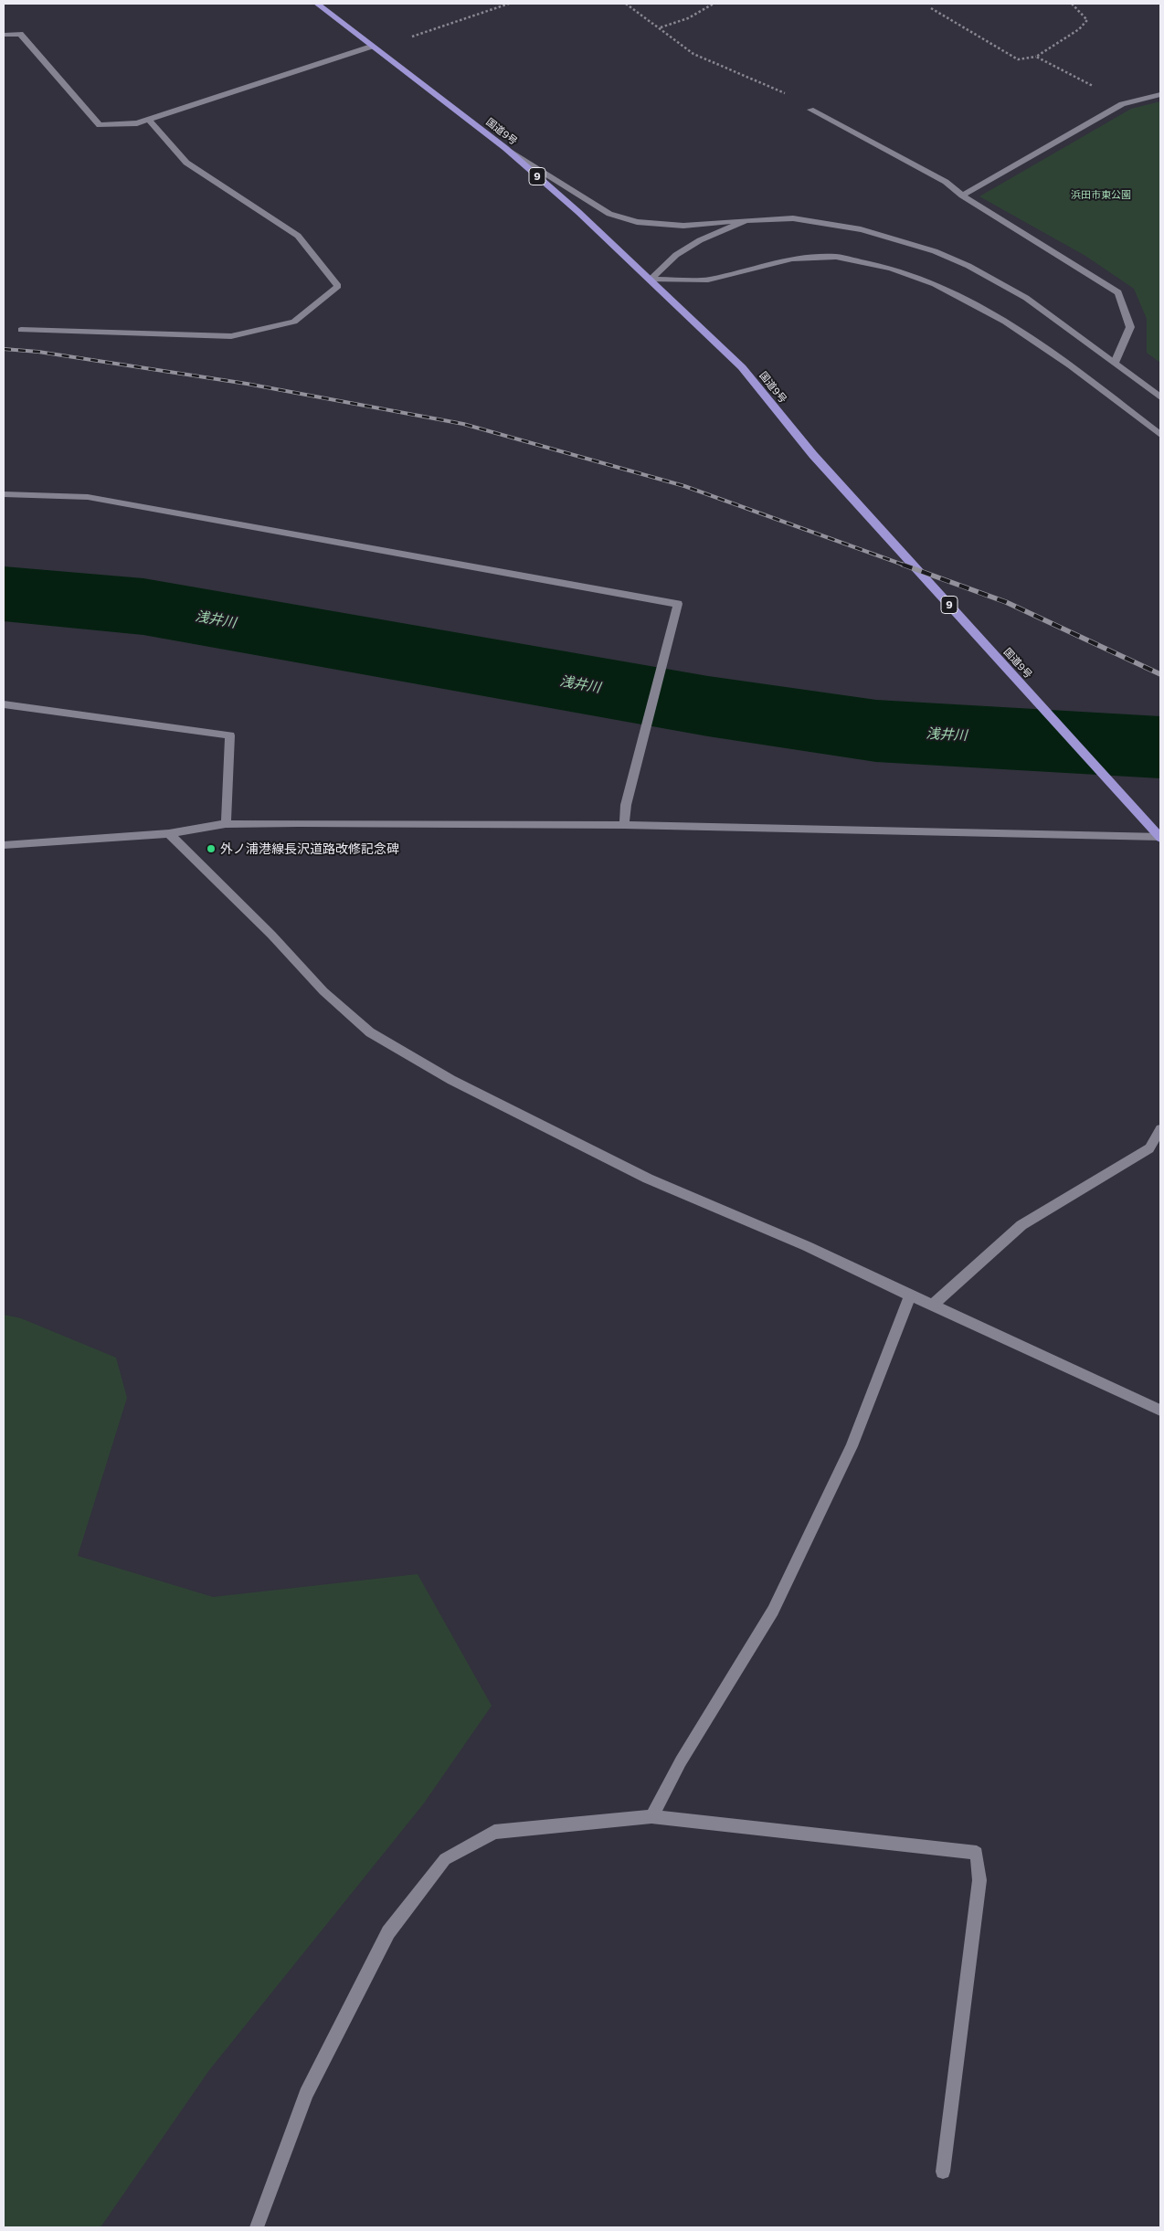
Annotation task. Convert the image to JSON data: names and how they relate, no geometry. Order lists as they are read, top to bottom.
{
  "streets": {
    "highway": ["国道9号", "9"]
  },
  "water": ["浅井川"],
  "parks": ["浜田市東公園"],
  "places": ["外ノ浦港線長沢道路改修記念碑"]
}
